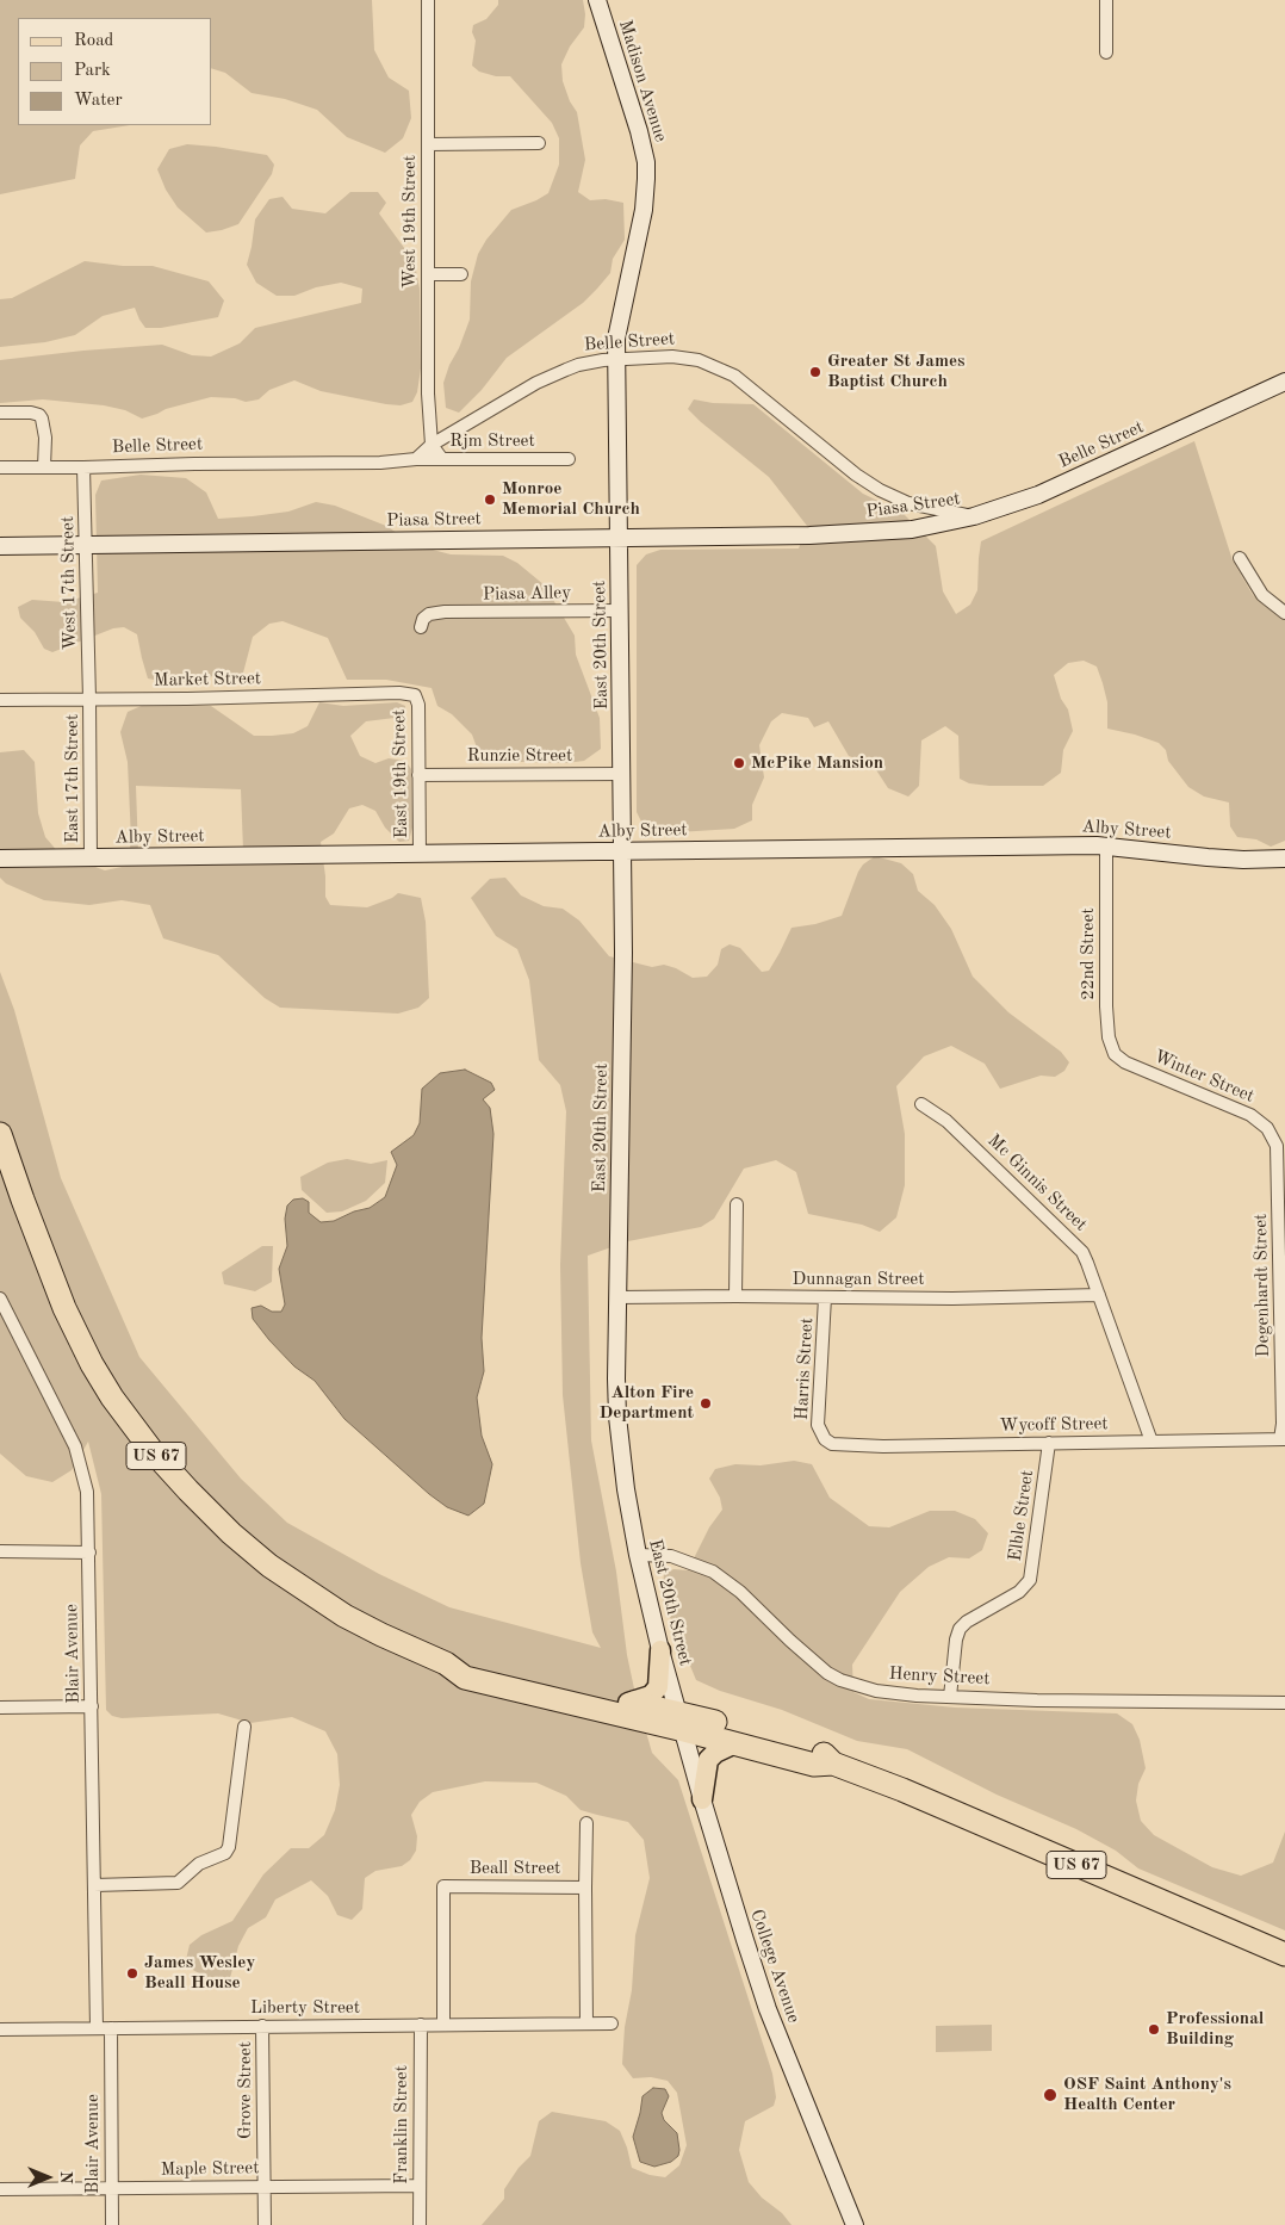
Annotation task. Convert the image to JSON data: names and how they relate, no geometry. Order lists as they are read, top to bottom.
{
  "streets": {
    "highway": ["US 67"],
    "street": [
      "Madison Avenue",
      "West 19th Street",
      "Belle Street",
      "Rjm Street",
      "Piasa Street",
      "West 17th Street",
      "Piasa Alley",
      "East 20th Street",
      "Market Street",
      "Runzie Street",
      "East 19th Street",
      "East 17th Street",
      "Alby Street",
      "22nd Street",
      "Winter Street",
      "Mc Ginnis Street",
      "Dunnagan Street",
      "Degenhardt Street",
      "Harris Street",
      "Wycoff Street",
      "Elble Street",
      "Blair Avenue",
      "Henry Street",
      "Beall Street",
      "College Avenue",
      "Liberty Street",
      "Grove Street",
      "Franklin Street",
      "Maple Street"
    ]
  },
  "crossings": [
    ["Madison Avenue", "Belle Street"],
    ["Madison Avenue", "East 20th Street"],
    ["West 19th Street", "Belle Street"],
    ["Belle Street", "Rjm Street"],
    ["Belle Street", "Piasa Street"],
    ["Belle Street", "West 17th Street"],
    ["Belle Street", "East 20th Street"],
    ["Piasa Street", "West 17th Street"],
    ["Piasa Street", "East 20th Street"],
    ["West 17th Street", "Market Street"],
    ["West 17th Street", "East 17th Street"],
    ["Piasa Alley", "East 20th Street"],
    ["East 20th Street", "Runzie Street"],
    ["East 20th Street", "Alby Street"],
    ["East 20th Street", "Dunnagan Street"],
    ["East 20th Street", "US 67"],
    ["East 20th Street", "Henry Street"],
    ["East 20th Street", "College Avenue"],
    ["Market Street", "East 19th Street"],
    ["Market Street", "East 17th Street"],
    ["Runzie Street", "East 19th Street"],
    ["East 19th Street", "Alby Street"],
    ["East 17th Street", "Alby Street"],
    ["Alby Street", "22nd Street"],
    ["22nd Street", "Winter Street"],
    ["Winter Street", "Degenhardt Street"],
    ["Mc Ginnis Street", "Dunnagan Street"],
    ["Mc Ginnis Street", "Wycoff Street"],
    ["Dunnagan Street", "Harris Street"],
    ["Degenhardt Street", "Wycoff Street"],
    ["Harris Street", "Wycoff Street"],
    ["Wycoff Street", "Elble Street"],
    ["US 67", "College Avenue"],
    ["Elble Street", "Henry Street"],
    ["Blair Avenue", "Liberty Street"],
    ["Blair Avenue", "Maple Street"],
    ["Beall Street", "Liberty Street"],
    ["Liberty Street", "Grove Street"],
    ["Liberty Street", "Franklin Street"],
    ["Grove Street", "Maple Street"],
    ["Franklin Street", "Maple Street"]
  ],
  "places": [
    "Greater St James Baptist Church",
    "Monroe Memorial Church",
    "McPike Mansion",
    "Alton Fire Department",
    "James Wesley Beall House",
    "Professional Building",
    "OSF Saint Anthony's Health Center"
  ],
  "legend": ["Road", "Park", "Water"],
  "north": "right"
}
